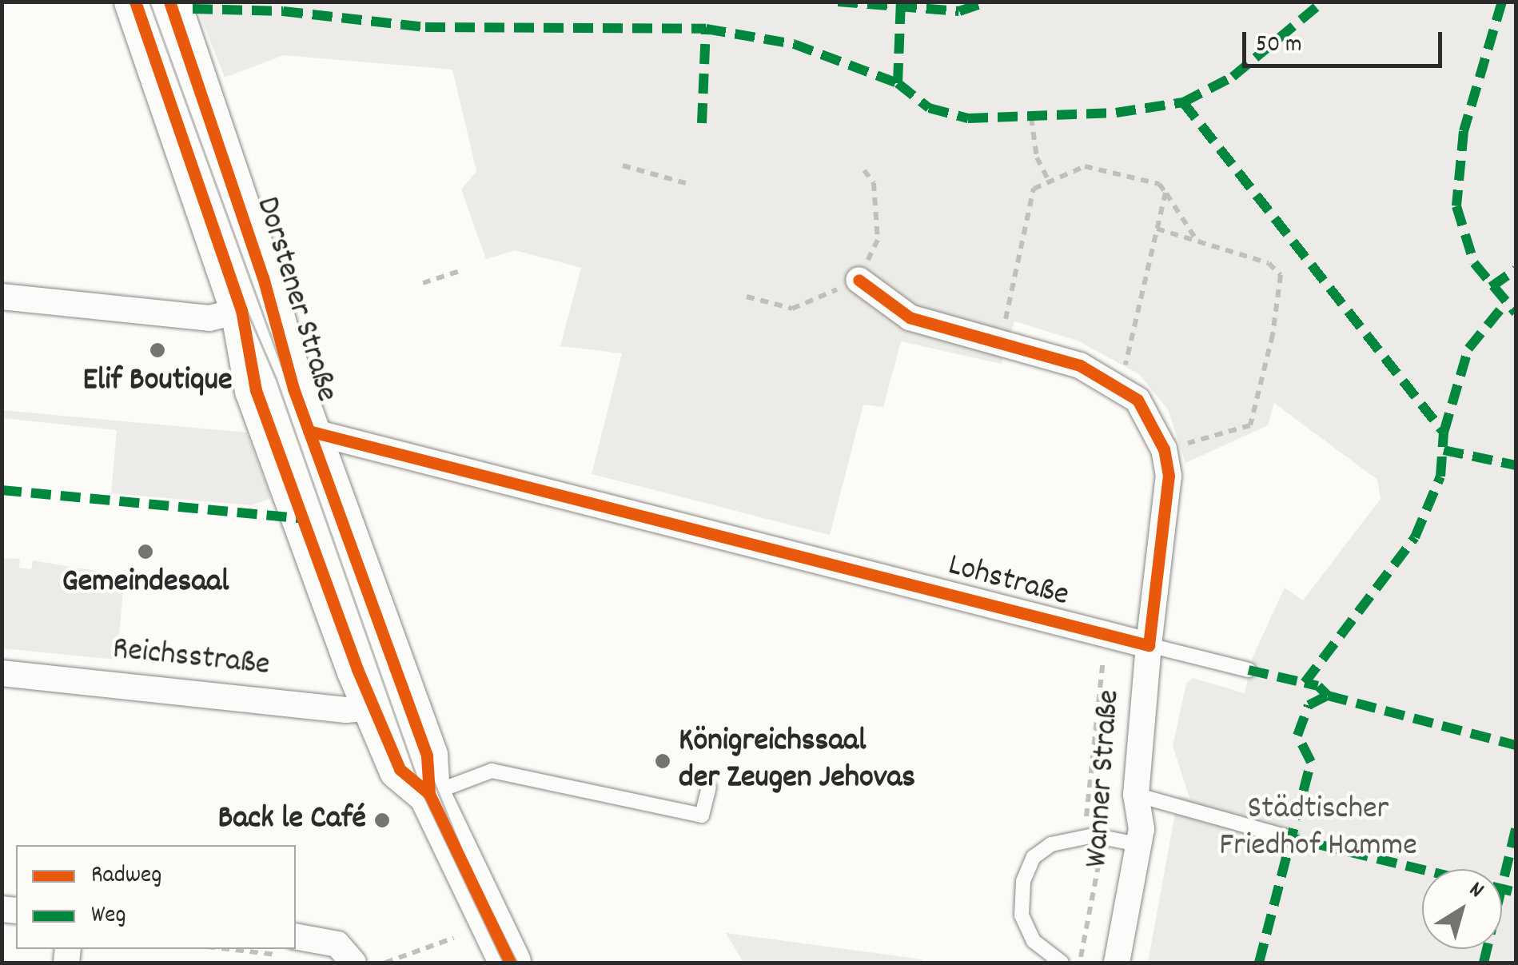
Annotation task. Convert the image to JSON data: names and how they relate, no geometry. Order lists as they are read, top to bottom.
{
  "streets": {
    "main road": ["Dorstener Straße"],
    "street": ["Lohstraße", "Reichsstraße", "Wanner Straße"]
  },
  "crossings": [
    ["Dorstener Straße", "Lohstraße"],
    ["Dorstener Straße", "Reichsstraße"],
    ["Lohstraße", "Wanner Straße"]
  ],
  "parks": ["Städtischer Friedhof Hamme"],
  "places": [
    "Elif Boutique",
    "Gemeindesaal",
    "Königreichssaal der Zeugen Jehovas",
    "Back le Café"
  ],
  "legend": ["Radweg", "Weg"],
  "scale_bar": "50 m",
  "north": "top right"
}
